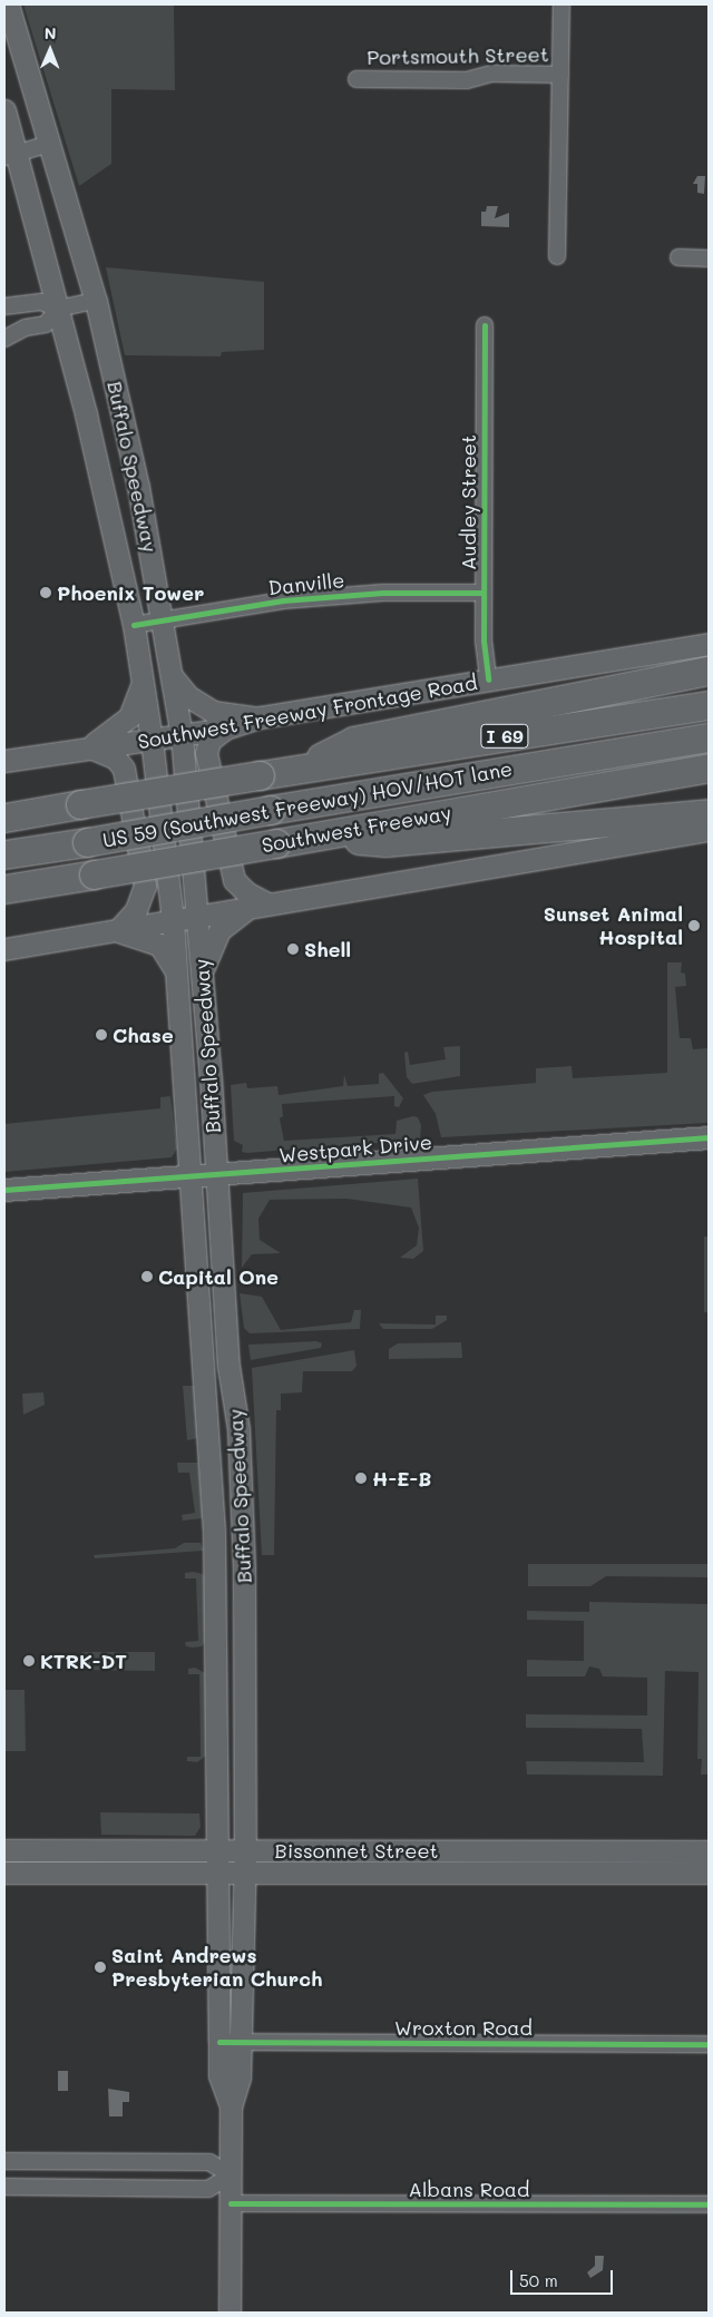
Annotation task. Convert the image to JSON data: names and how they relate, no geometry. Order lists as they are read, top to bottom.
{
  "streets": {
    "highway": ["I 69", "US 59 (Southwest Freeway) HOV/HOT lane", "Southwest Freeway"],
    "main road": [
      "Buffalo Speedway",
      "Southwest Freeway Frontage Road",
      "Westpark Drive",
      "Bissonnet Street"
    ],
    "street": [
      "Portsmouth Street",
      "Audley Street",
      "Danville",
      "Wroxton Road",
      "Albans Road"
    ]
  },
  "crossings": [
    ["Buffalo Speedway", "Danville"],
    ["Buffalo Speedway", "Southwest Freeway Frontage Road"],
    ["Buffalo Speedway", "Westpark Drive"],
    ["Buffalo Speedway", "Bissonnet Street"],
    ["Buffalo Speedway", "Wroxton Road"],
    ["Buffalo Speedway", "Albans Road"],
    ["Audley Street", "Danville"],
    ["Audley Street", "Southwest Freeway Frontage Road"]
  ],
  "places": [
    "Phoenix Tower",
    "Sunset Animal Hospital",
    "Shell",
    "Chase",
    "Capital One",
    "H-E-B",
    "KTRK-DT",
    "Saint Andrews Presbyterian Church"
  ],
  "scale_bar": "50 m",
  "north": "top"
}
